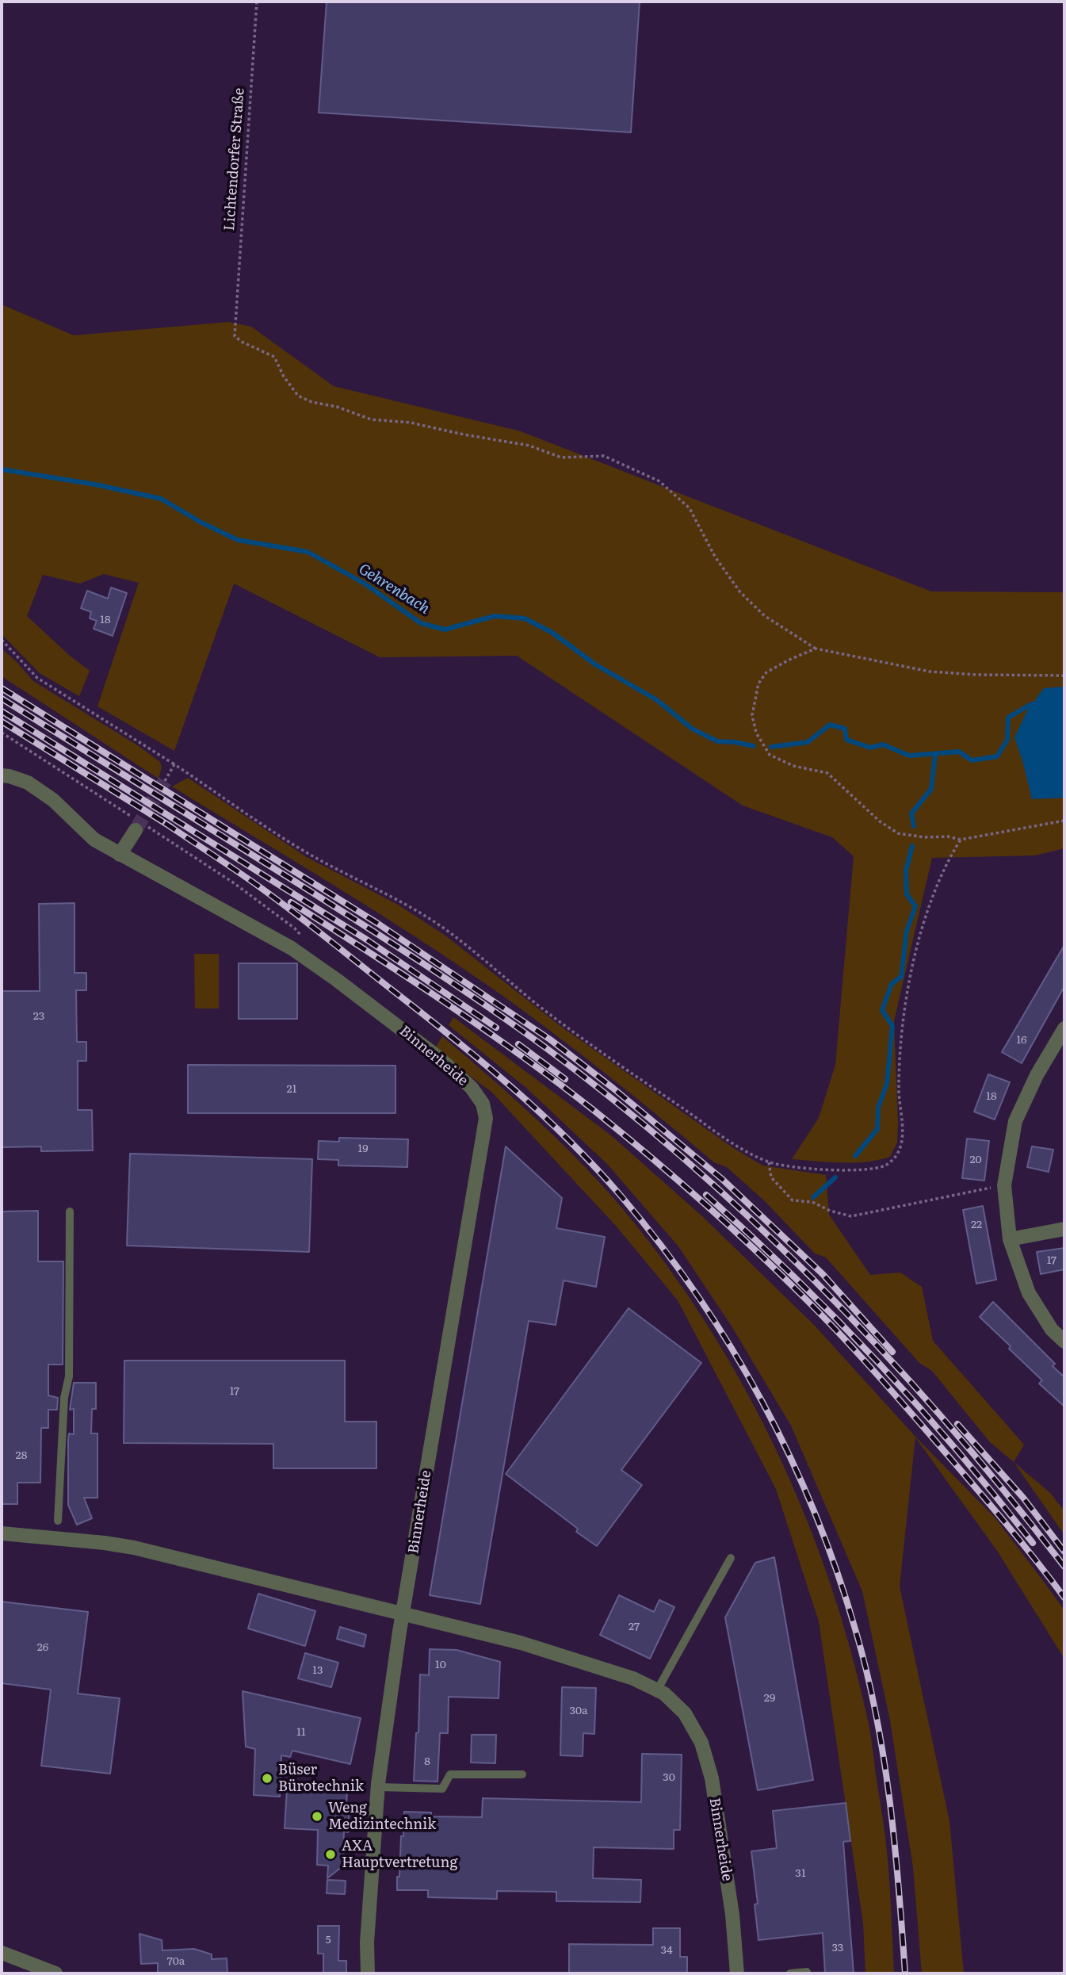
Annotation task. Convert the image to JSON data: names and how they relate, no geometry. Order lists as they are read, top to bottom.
{
  "streets": {
    "street": ["Binnerheide"],
    "path": ["Lichtendorfer Straße"]
  },
  "water": ["Gehrenbach"],
  "places": ["Büser Bürotechnik", "Weng Medizintechnik", "AXA Hauptvertretung"],
  "house_numbers": [
    "18",
    "23",
    "16",
    "21",
    "18",
    "19",
    "20",
    "22",
    "17",
    "17",
    "28",
    "27",
    "26",
    "10",
    "13",
    "29",
    "30a",
    "11",
    "8",
    "30",
    "31",
    "5",
    "33",
    "34",
    "70a"
  ]
}
